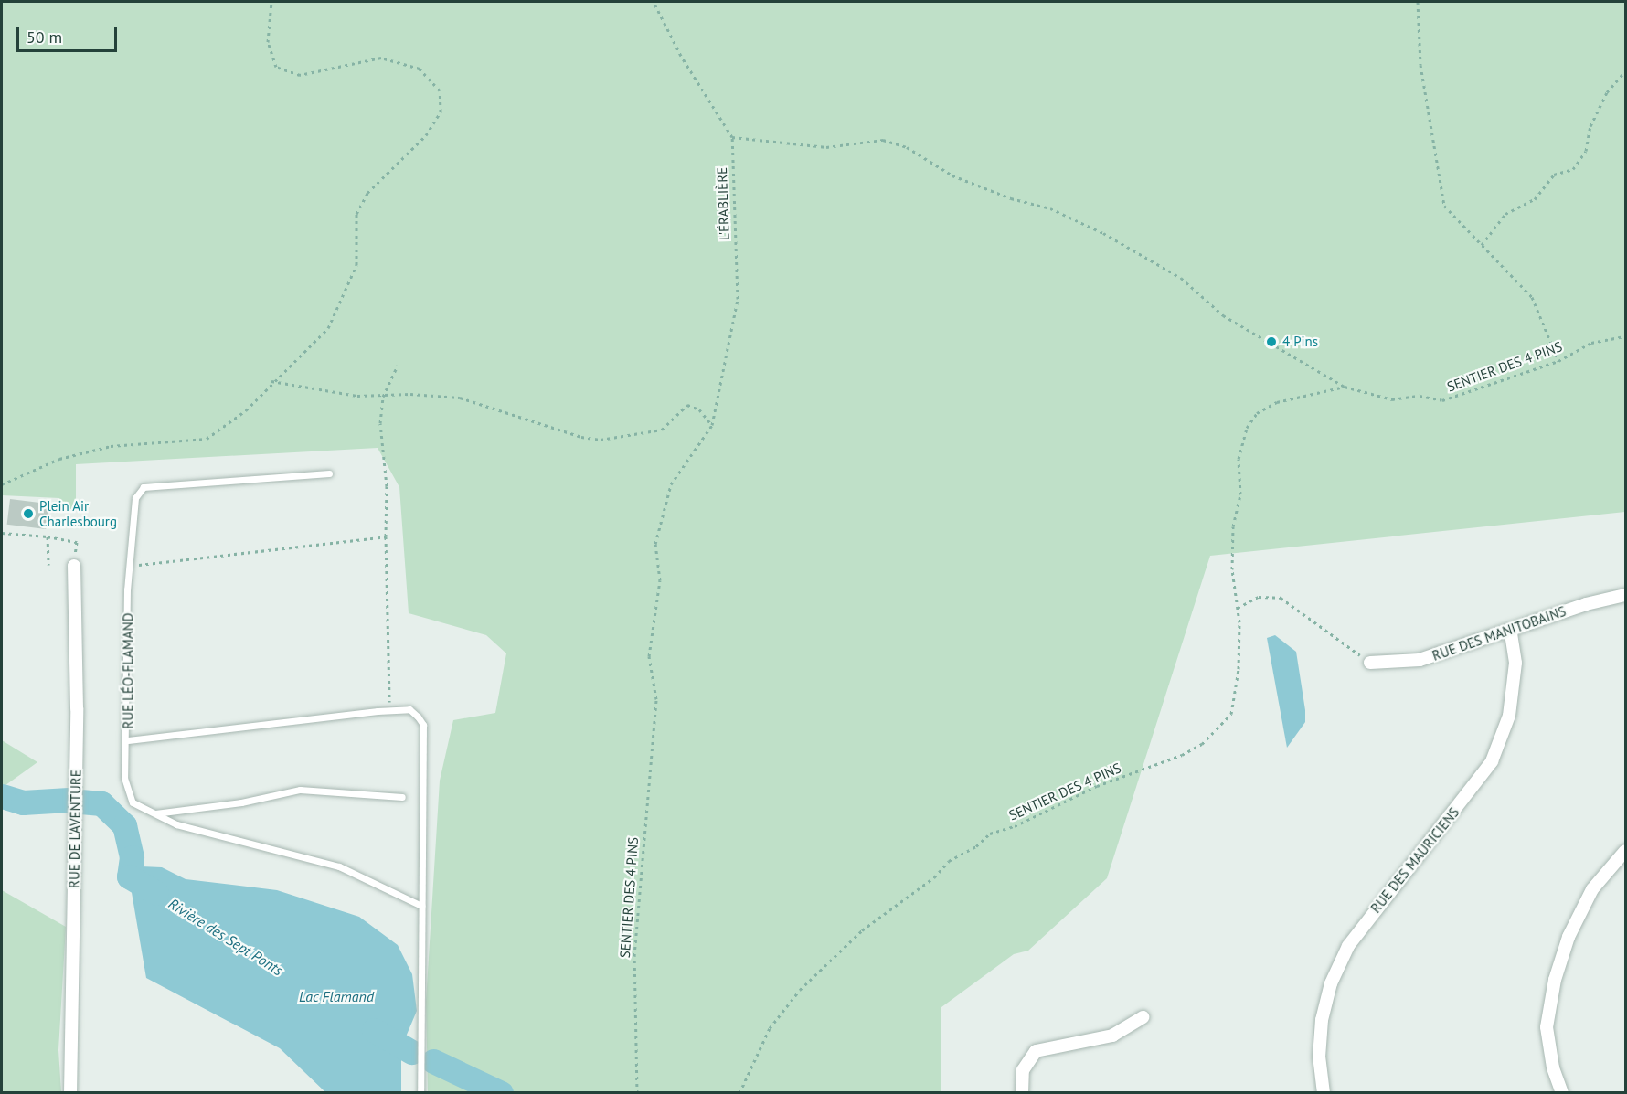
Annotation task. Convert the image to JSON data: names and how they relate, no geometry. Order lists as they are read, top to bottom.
{
  "streets": {
    "street": ["RUE DES MANITOBAINS", "RUE DE L'AVENTURE", "RUE DES MAURICIENS"],
    "lane": ["RUE LÉO-FLAMAND"],
    "path": ["L'ÉRABLIÈRE", "SENTIER DES 4 PINS"]
  },
  "crossings": [
    ["L'ÉRABLIÈRE", "SENTIER DES 4 PINS"],
    ["RUE DES MANITOBAINS", "RUE DES MAURICIENS"]
  ],
  "water": ["Rivière des Sept Ponts", "Lac Flamand"],
  "places": ["4 Pins", "Plein Air Charlesbourg"],
  "scale_bar": "50 m"
}
